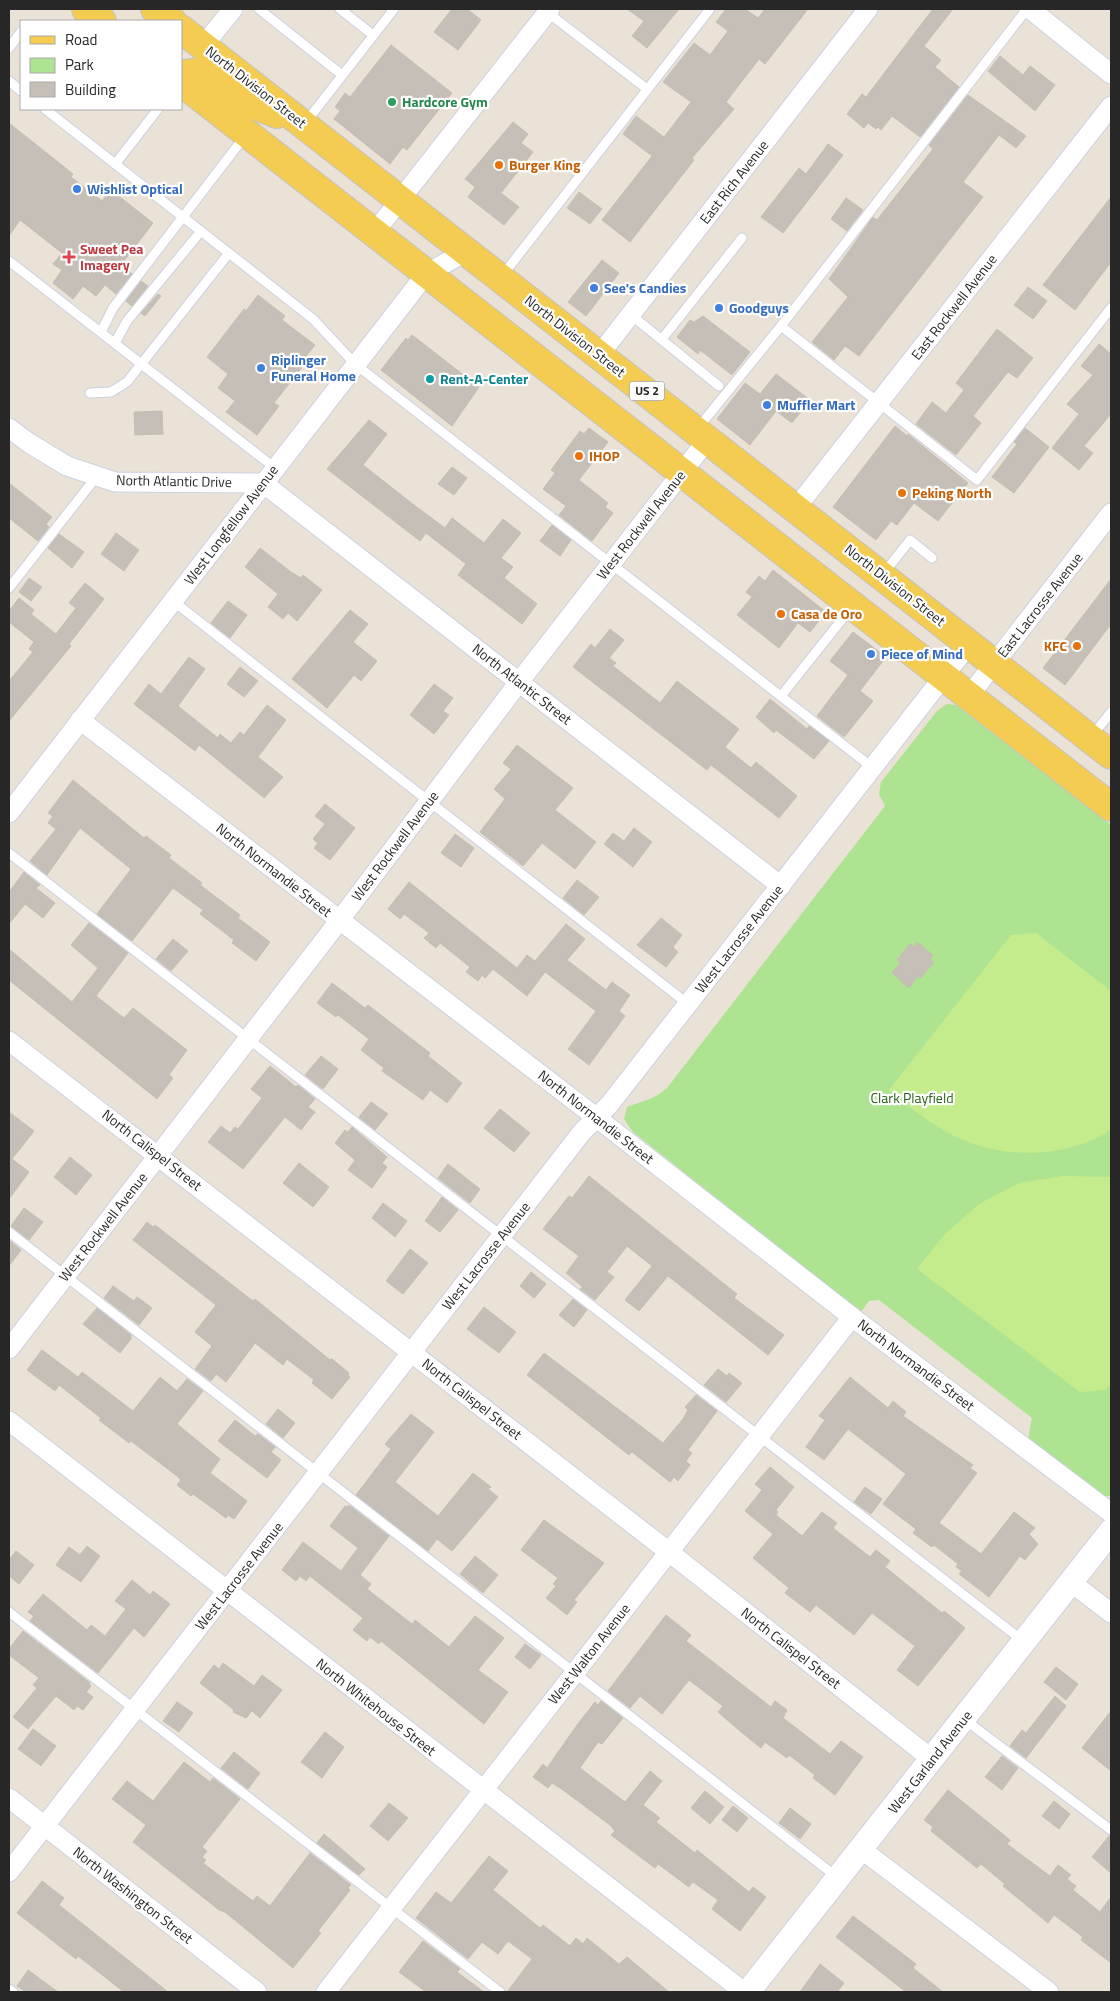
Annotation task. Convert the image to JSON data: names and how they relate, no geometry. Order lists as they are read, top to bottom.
{
  "streets": {
    "main road": ["North Division Street", "US 2"],
    "street": [
      "East Rich Avenue",
      "East Rockwell Avenue",
      "North Atlantic Drive",
      "West Longfellow Avenue",
      "West Rockwell Avenue",
      "East Lacrosse Avenue",
      "North Atlantic Street",
      "North Normandie Street",
      "West Lacrosse Avenue",
      "North Calispel Street",
      "West Walton Avenue",
      "North Whitehouse Street",
      "West Garland Avenue",
      "North Washington Street"
    ]
  },
  "crossings": [
    ["North Division Street", "East Rich Avenue"],
    ["North Division Street", "East Rockwell Avenue"],
    ["North Division Street", "West Longfellow Avenue"],
    ["North Division Street", "West Rockwell Avenue"],
    ["North Division Street", "East Lacrosse Avenue"],
    ["North Division Street", "West Lacrosse Avenue"],
    ["North Atlantic Drive", "West Longfellow Avenue"],
    ["North Atlantic Drive", "North Atlantic Street"],
    ["West Longfellow Avenue", "North Atlantic Street"],
    ["West Longfellow Avenue", "North Normandie Street"],
    ["West Rockwell Avenue", "North Atlantic Street"],
    ["West Rockwell Avenue", "North Normandie Street"],
    ["West Rockwell Avenue", "North Calispel Street"],
    ["North Atlantic Street", "West Lacrosse Avenue"],
    ["North Normandie Street", "West Lacrosse Avenue"],
    ["North Normandie Street", "West Walton Avenue"],
    ["West Lacrosse Avenue", "North Calispel Street"],
    ["West Lacrosse Avenue", "North Whitehouse Street"],
    ["West Lacrosse Avenue", "North Washington Street"],
    ["North Calispel Street", "West Walton Avenue"],
    ["North Calispel Street", "West Garland Avenue"],
    ["West Walton Avenue", "North Whitehouse Street"]
  ],
  "parks": ["Clark Playfield"],
  "places": {
    "other": [
      "Hardcore Gym",
      "Burger King",
      "Wishlist Optical",
      "See's Candies",
      "Goodguys",
      "Riplinger Funeral Home",
      "Rent-A-Center",
      "Muffler Mart",
      "IHOP",
      "Peking North",
      "Casa de Oro",
      "KFC",
      "Piece of Mind"
    ],
    "health": ["Sweet Pea Imagery"]
  },
  "legend": ["Road", "Park", "Building"]
}
